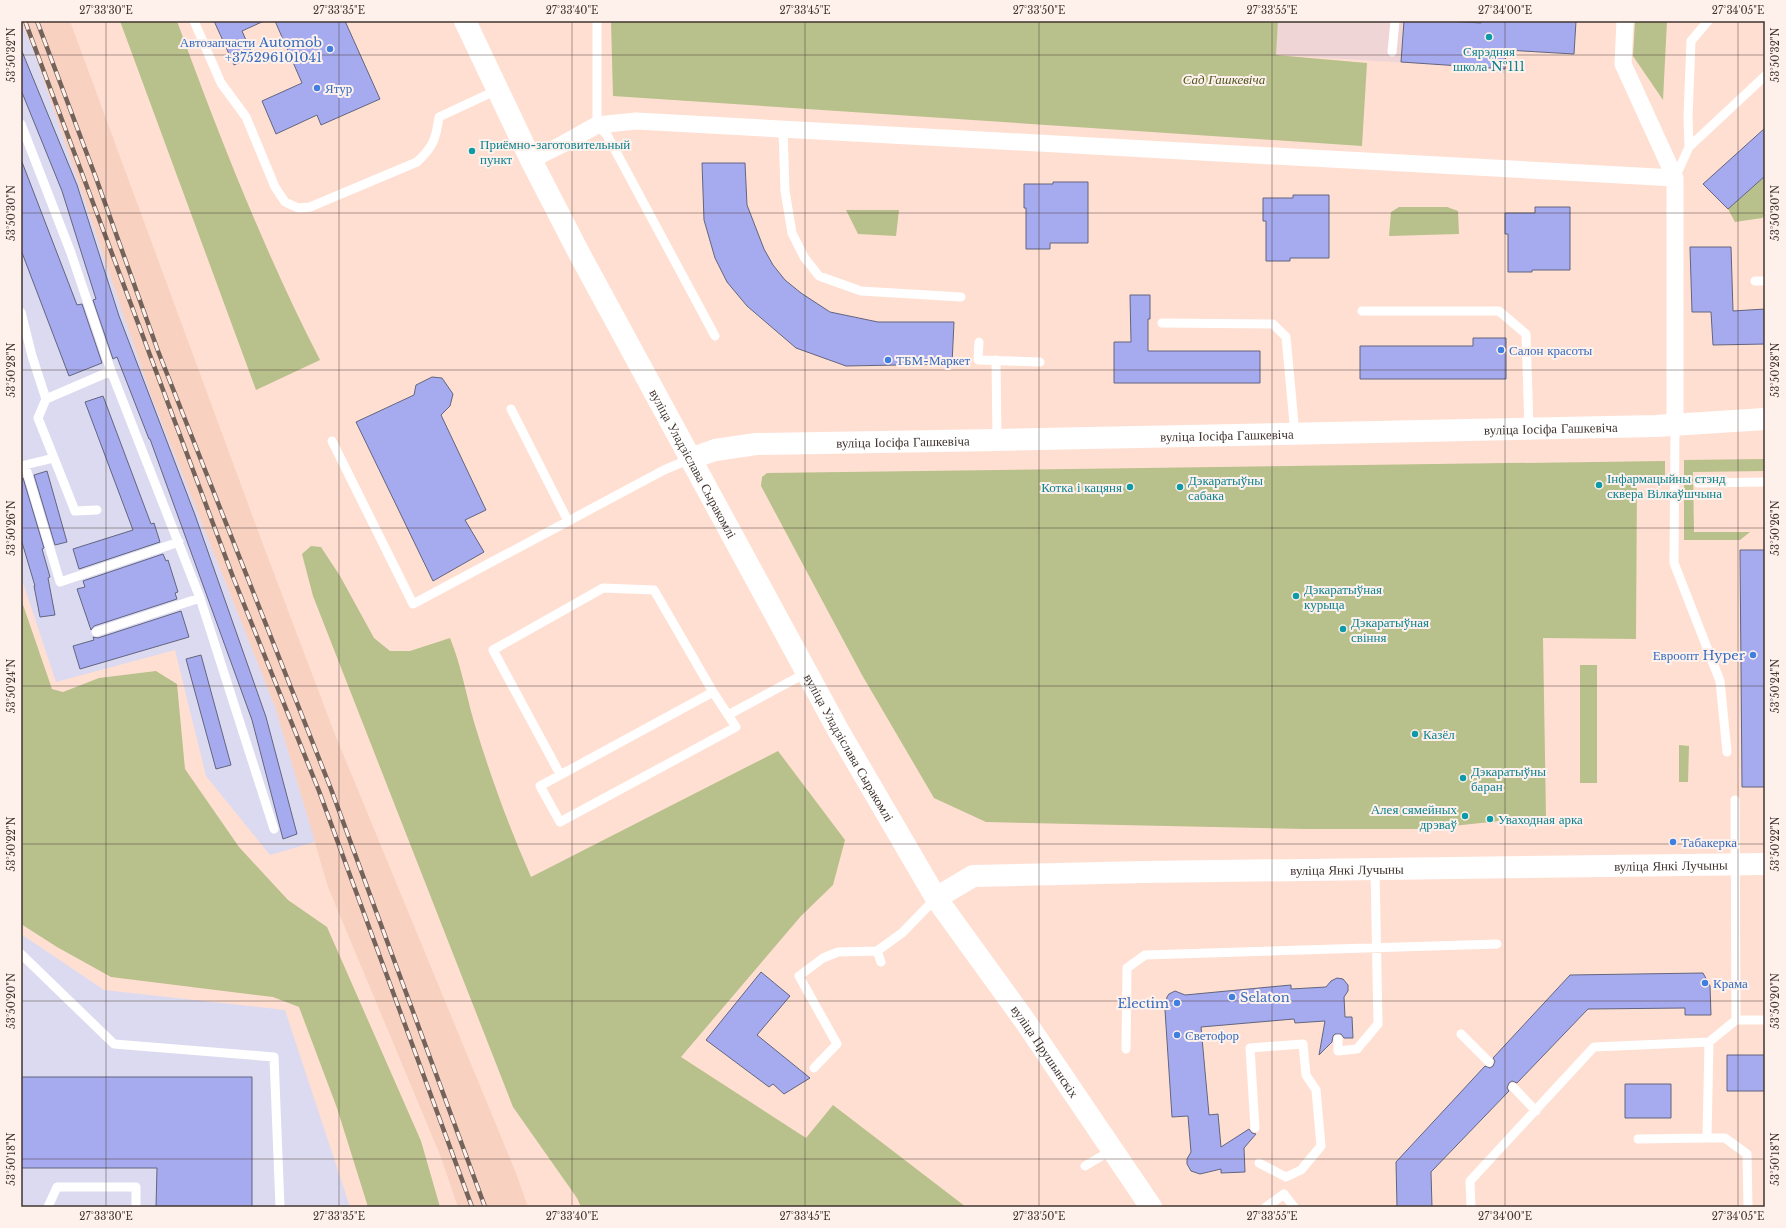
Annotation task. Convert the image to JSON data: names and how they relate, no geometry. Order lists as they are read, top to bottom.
{
  "streets": {
    "street": [
      "вуліца Іосіфа Гашкевіча",
      "вуліца Уладзіслава Сыракомлі",
      "вуліца Янкі Лучыны",
      "вуліца Прушынскіх"
    ]
  },
  "crossings": [
    ["вуліца Іосіфа Гашкевіча", "вуліца Уладзіслава Сыракомлі"],
    ["вуліца Уладзіслава Сыракомлі", "вуліца Янкі Лучыны"],
    ["вуліца Уладзіслава Сыракомлі", "вуліца Прушынскіх"],
    ["вуліца Янкі Лучыны", "вуліца Прушынскіх"]
  ],
  "parks": ["Сад Гашкевіча"],
  "places": [
    "Сярэдняя школа №111",
    "Автозапчасти Automob +375296101041",
    "Ятур",
    "Приёмно-заготовительный пункт",
    "Салон красоты",
    "ТБМ-Маркет",
    "Інфармацыйны стэнд сквера Вілкаўшчына",
    "Котка і кацяня",
    "Дэкаратыўны сабака",
    "Дэкаратыўная курыца",
    "Дэкаратыўная свіння",
    "Евроопт Hyper",
    "Казёл",
    "Дэкаратыўны баран",
    "Алея сямейных дрэваў",
    "Уваходная арка",
    "Табакерка",
    "Крама",
    "Selaton",
    "Electim",
    "Светофор"
  ],
  "coordinates": [
    "27°33'30\"E",
    "27°33'35\"E",
    "27°33'40\"E",
    "27°33'45\"E",
    "27°33'50\"E",
    "27°33'55\"E",
    "27°34'00\"E",
    "27°34'05\"E",
    "53°50'32\"N",
    "53°50'30\"N",
    "53°50'28\"N",
    "53°50'26\"N",
    "53°50'24\"N",
    "53°50'22\"N",
    "53°50'20\"N",
    "53°50'18\"N"
  ]
}
